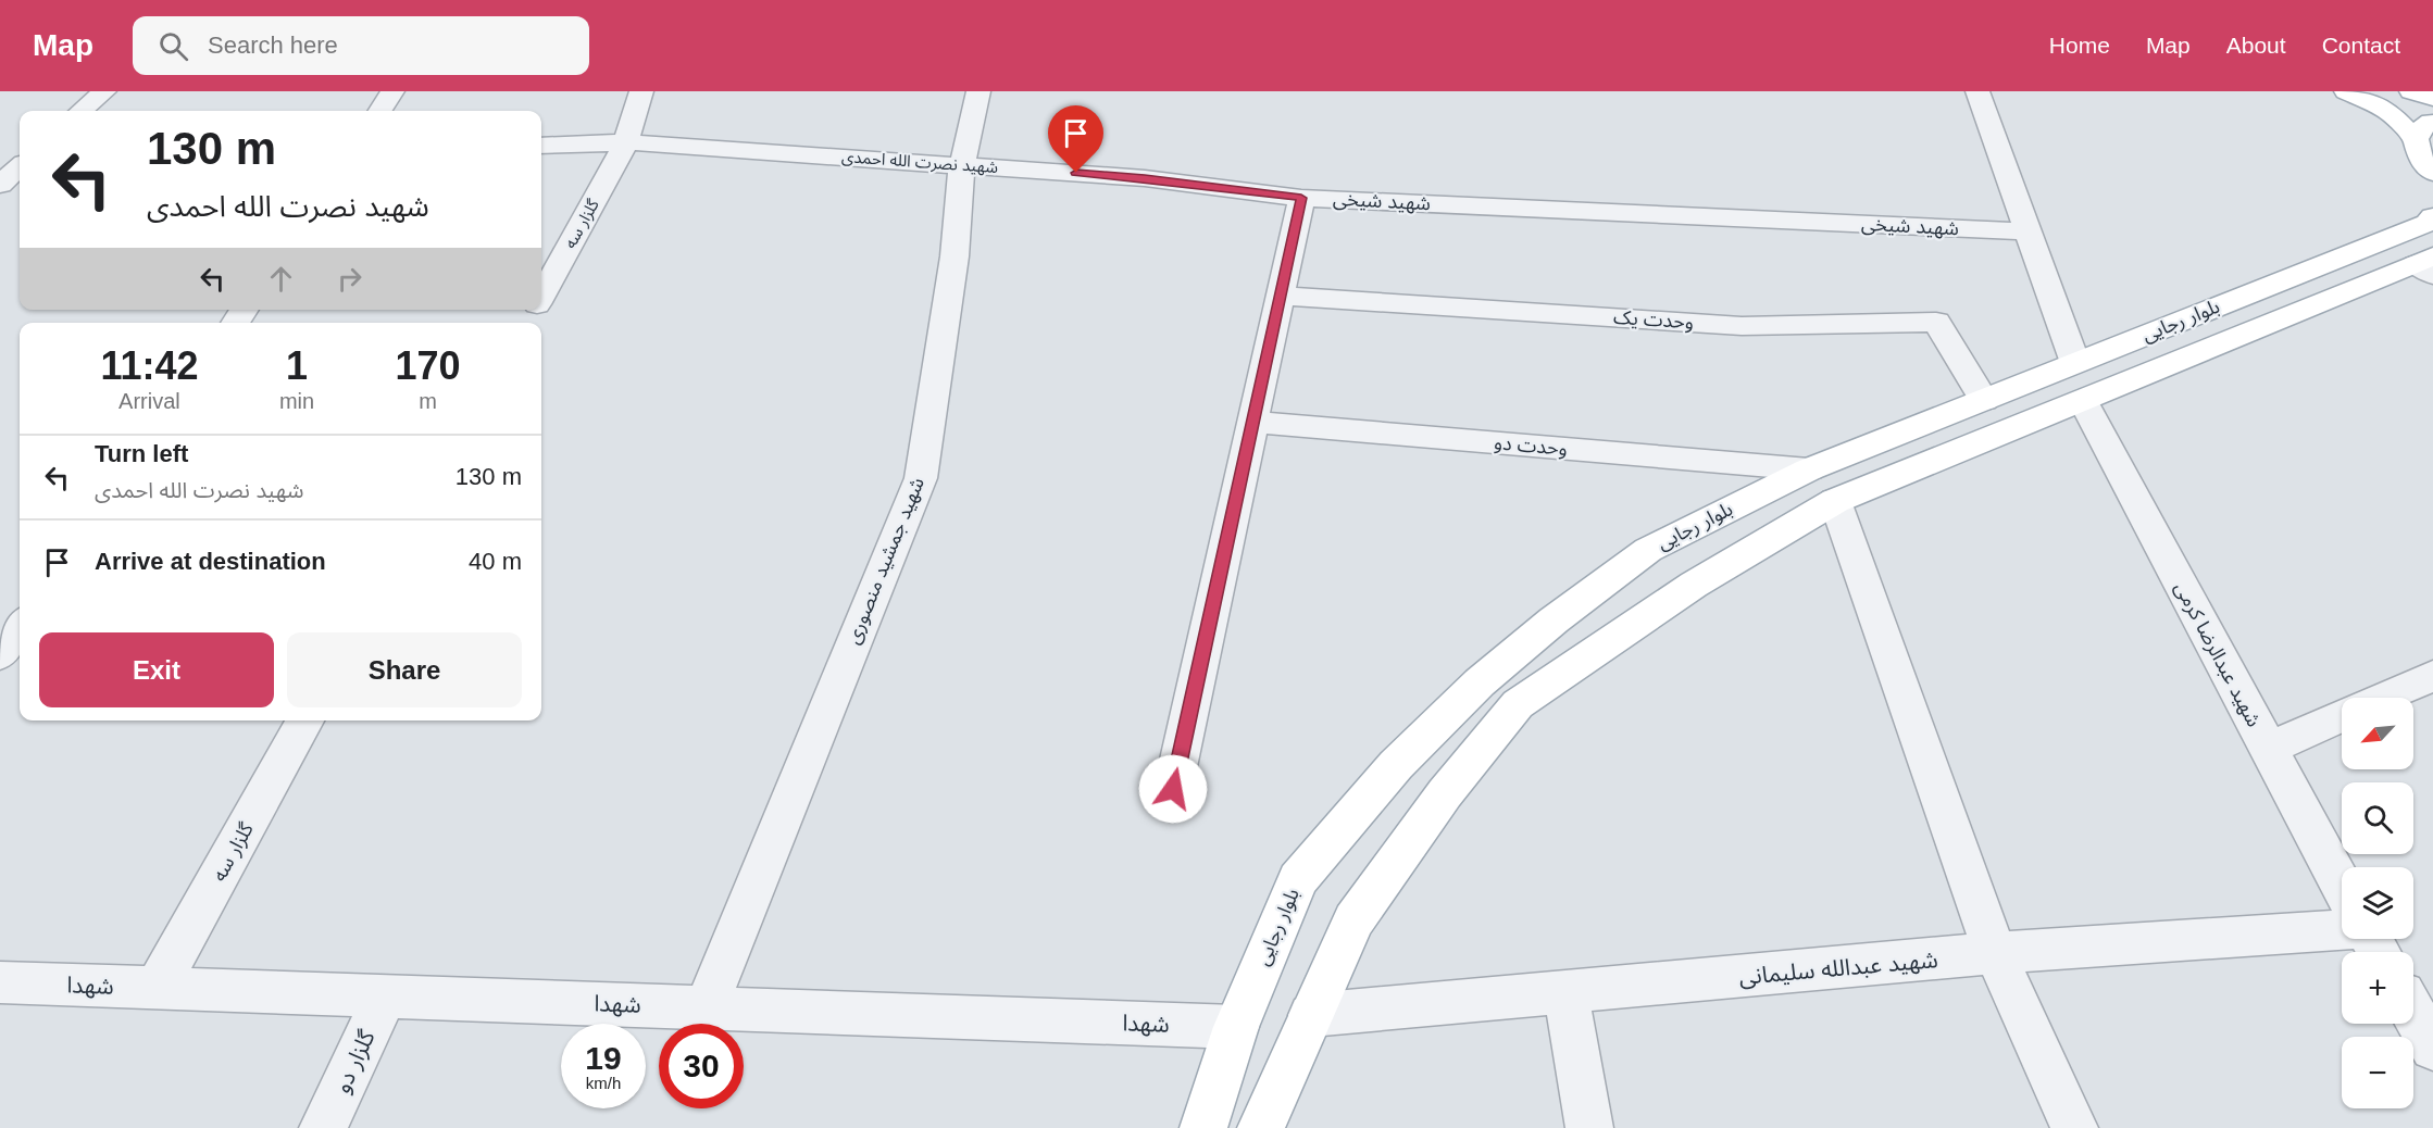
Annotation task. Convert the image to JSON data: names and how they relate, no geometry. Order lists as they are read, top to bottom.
{
  "streets": {
    "main road": ["بلوار رجایی"],
    "street": [
      "شهید نصرت الله احمدی",
      "شهید شیخی",
      "گلزار سه",
      "وحدت یک",
      "وحدت دو",
      "شهید جمشید منصوری",
      "شهید عبدالرضا کرمی",
      "شهید عبدالله سلیمانی",
      "شهدا",
      "گلزار دو"
    ]
  },
  "crossings": [
    ["شهید نصرت الله احمدی", "شهید شیخی"],
    ["شهید نصرت الله احمدی", "گلزار سه"],
    ["شهید نصرت الله احمدی", "شهید جمشید منصوری"],
    ["گلزار سه", "شهدا"],
    ["وحدت یک", "بلوار رجایی"],
    ["بلوار رجایی", "وحدت دو"],
    ["بلوار رجایی", "شهید عبدالرضا کرمی"],
    ["بلوار رجایی", "شهید عبدالله سلیمانی"],
    ["بلوار رجایی", "شهدا"],
    ["شهید جمشید منصوری", "شهدا"],
    ["شهدا", "گلزار دو"]
  ],
  "north": "bottom left",
  "page": {
    "header": "Map",
    "search": "Search here",
    "nav": [
      "Home",
      "Map",
      "About",
      "Contact"
    ],
    "turn": ["130 m", "شهید نصرت الله احمدی"],
    "eta": [
      "11:42",
      "Arrival",
      "1",
      "min",
      "170",
      "m"
    ],
    "list": [
      {
        "name": "Turn left",
        "note": "شهید نصرت الله احمدی",
        "value": "130 m"
      },
      {
        "name": "Arrive at destination",
        "value": "40 m"
      }
    ],
    "buttons": ["Exit", "Share"],
    "map_buttons": ["+", "−"],
    "speed": "19 km/h",
    "limit": "30"
  }
}
